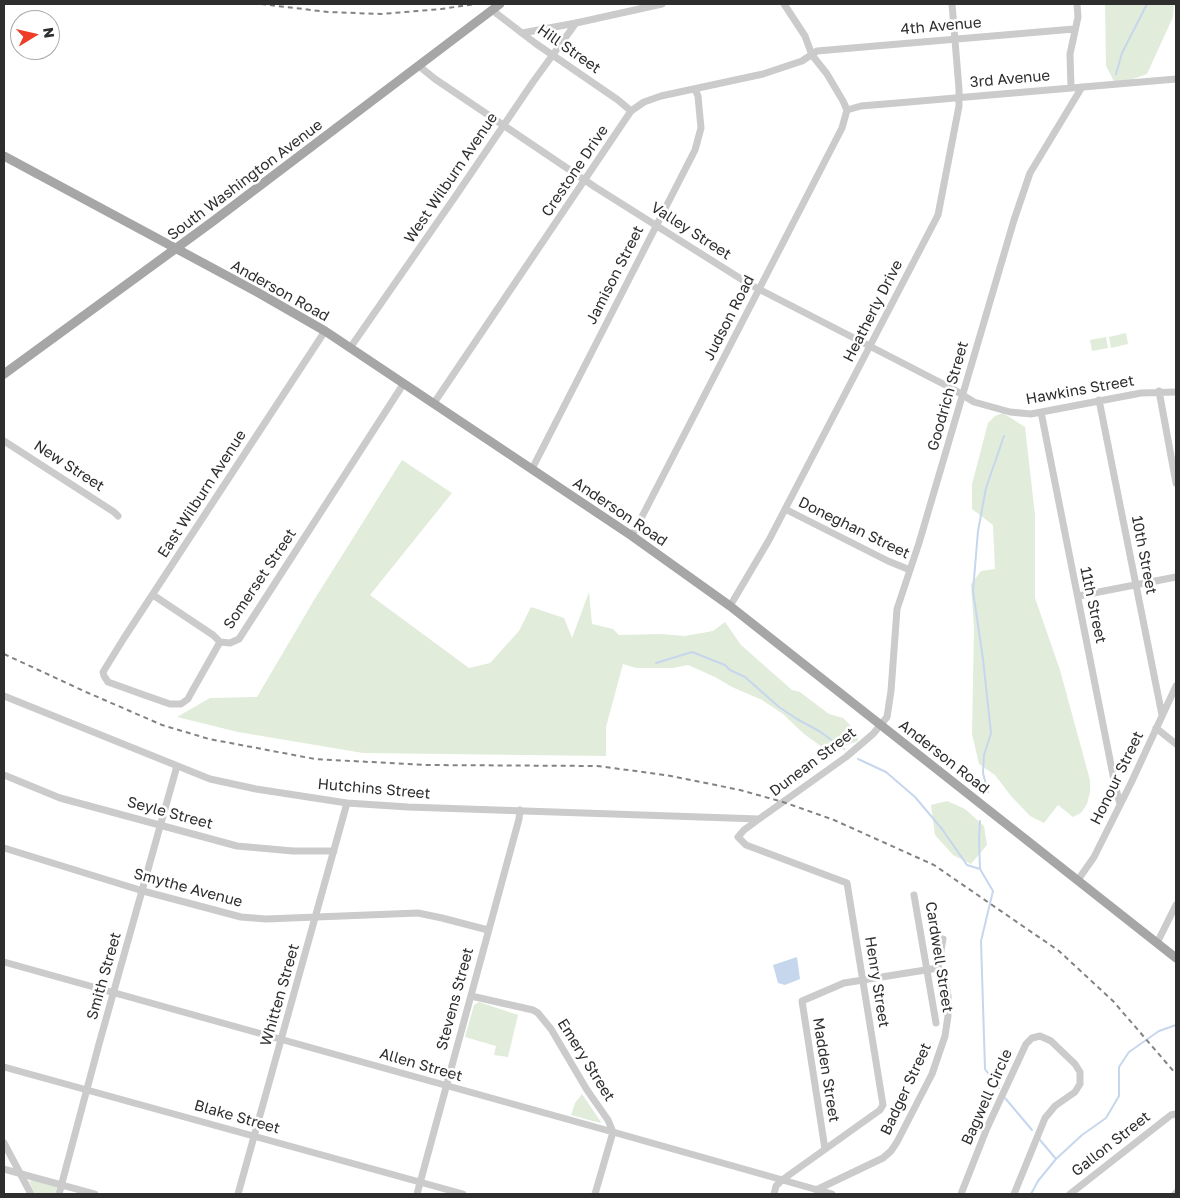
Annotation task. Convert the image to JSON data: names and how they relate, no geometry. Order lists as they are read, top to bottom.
{
  "streets": {
    "main road": ["South Washington Avenue", "Anderson Road"],
    "street": [
      "4th Avenue",
      "Hill Street",
      "3rd Avenue",
      "Crestone Drive",
      "West Wilburn Avenue",
      "Valley Street",
      "Jamison Street",
      "Heatherly Drive",
      "Judson Road",
      "Hawkins Street",
      "Goodrich Street",
      "New Street",
      "East Wilburn Avenue",
      "Doneghan Street",
      "10th Street",
      "Somerset Street",
      "11th Street",
      "Dunean Street",
      "Honour Street",
      "Hutchins Street",
      "Seyle Street",
      "Smythe Avenue",
      "Cardwell Street",
      "Smith Street",
      "Henry Street",
      "Whitten Street",
      "Stevens Street",
      "Emery Street",
      "Allen Street",
      "Madden Street",
      "Badger Street",
      "Bagwell Circle",
      "Blake Street",
      "Gallon Street"
    ]
  },
  "crossings": [
    ["4th Avenue", "Crestone Drive"],
    ["4th Avenue", "Heatherly Drive"],
    ["Hill Street", "Crestone Drive"],
    ["Hill Street", "West Wilburn Avenue"],
    ["Hill Street", "South Washington Avenue"],
    ["3rd Avenue", "Heatherly Drive"],
    ["3rd Avenue", "Judson Road"],
    ["3rd Avenue", "Goodrich Street"],
    ["Crestone Drive", "Valley Street"],
    ["Crestone Drive", "Jamison Street"],
    ["Crestone Drive", "Anderson Road"],
    ["West Wilburn Avenue", "Valley Street"],
    ["West Wilburn Avenue", "Anderson Road"],
    ["South Washington Avenue", "Valley Street"],
    ["South Washington Avenue", "Anderson Road"],
    ["Valley Street", "Jamison Street"],
    ["Valley Street", "Heatherly Drive"],
    ["Valley Street", "Judson Road"],
    ["Valley Street", "Hawkins Street"],
    ["Valley Street", "Goodrich Street"],
    ["Jamison Street", "Anderson Road"],
    ["Anderson Road", "Heatherly Drive"],
    ["Anderson Road", "Judson Road"],
    ["Anderson Road", "Goodrich Street"],
    ["Anderson Road", "East Wilburn Avenue"],
    ["Anderson Road", "Somerset Street"],
    ["Anderson Road", "Dunean Street"],
    ["Anderson Road", "Honour Street"],
    ["Heatherly Drive", "Doneghan Street"],
    ["Hawkins Street", "Goodrich Street"],
    ["Hawkins Street", "10th Street"],
    ["Hawkins Street", "11th Street"],
    ["Goodrich Street", "Doneghan Street"],
    ["Goodrich Street", "Dunean Street"],
    ["East Wilburn Avenue", "Somerset Street"],
    ["10th Street", "Honour Street"],
    ["11th Street", "Honour Street"],
    ["Dunean Street", "Hutchins Street"],
    ["Dunean Street", "Henry Street"],
    ["Hutchins Street", "Smith Street"],
    ["Hutchins Street", "Henry Street"],
    ["Hutchins Street", "Whitten Street"],
    ["Hutchins Street", "Stevens Street"],
    ["Seyle Street", "Smith Street"],
    ["Seyle Street", "Whitten Street"],
    ["Smythe Avenue", "Smith Street"],
    ["Smythe Avenue", "Whitten Street"],
    ["Smythe Avenue", "Stevens Street"],
    ["Smith Street", "Allen Street"],
    ["Smith Street", "Blake Street"],
    ["Henry Street", "Allen Street"],
    ["Henry Street", "Madden Street"],
    ["Whitten Street", "Allen Street"],
    ["Whitten Street", "Blake Street"],
    ["Stevens Street", "Emery Street"],
    ["Stevens Street", "Allen Street"],
    ["Stevens Street", "Blake Street"],
    ["Emery Street", "Allen Street"],
    ["Allen Street", "Badger Street"]
  ],
  "north": "right"
}
